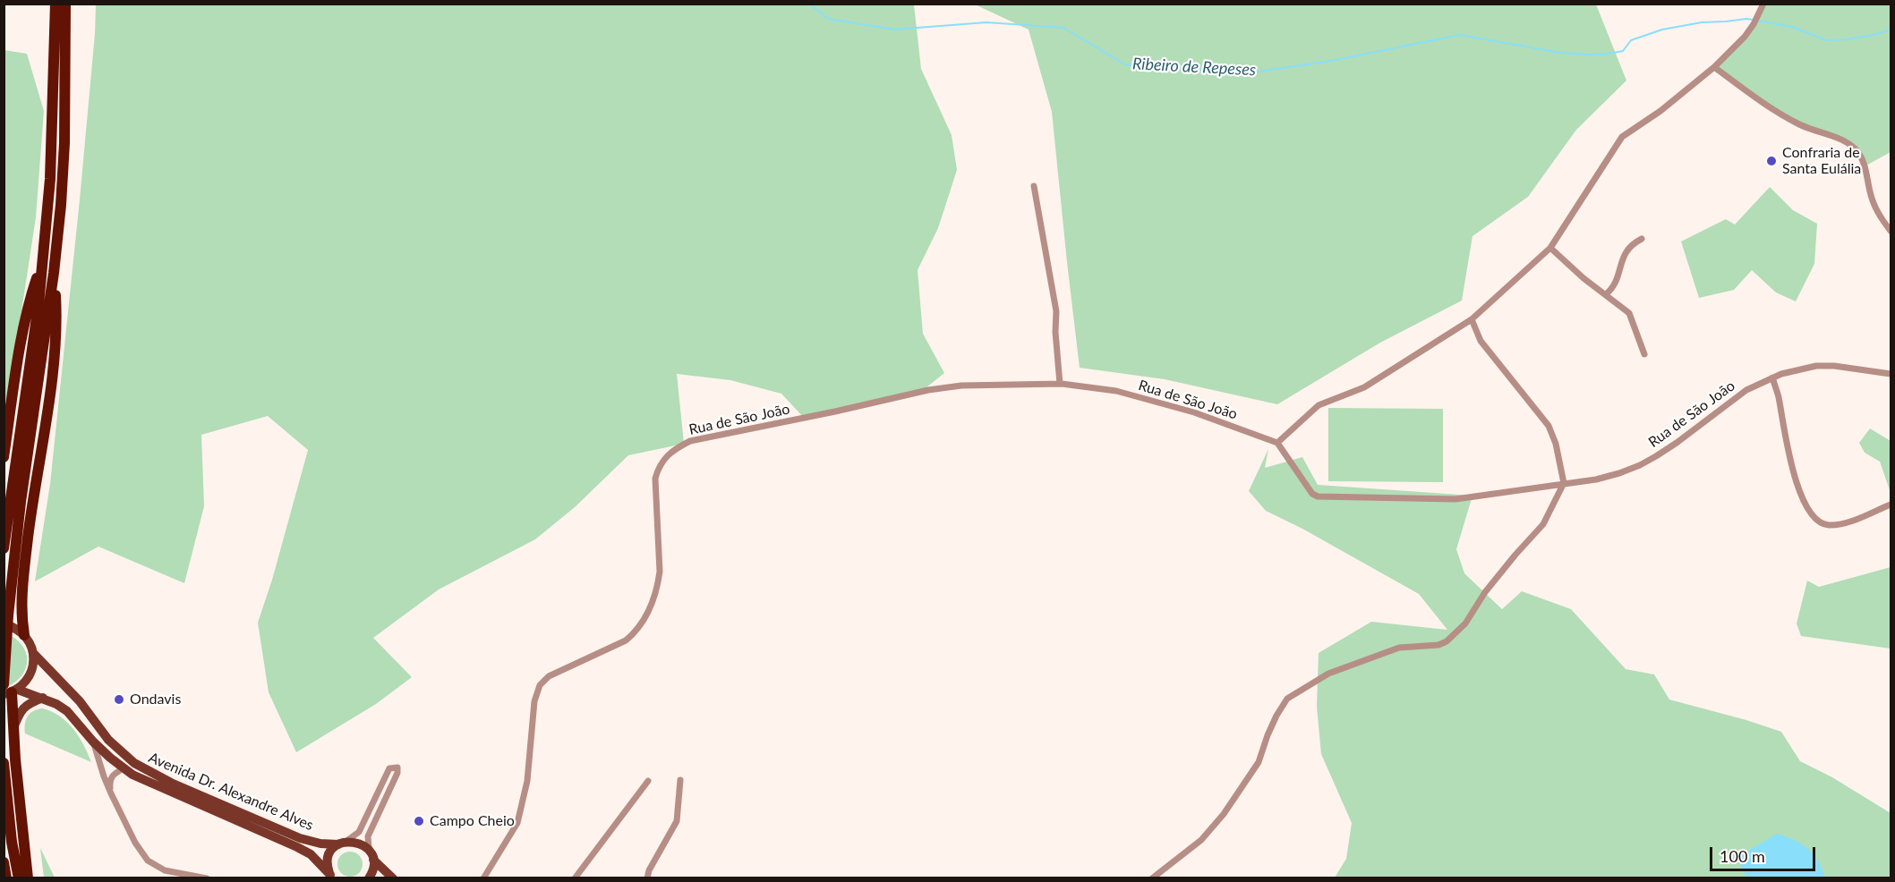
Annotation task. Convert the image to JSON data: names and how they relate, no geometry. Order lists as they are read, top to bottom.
{
  "streets": {
    "main road": ["Avenida Dr. Alexandre Alves"],
    "street": ["Rua de São João"]
  },
  "water": ["Ribeiro de Repeses"],
  "places": ["Confraria de Santa Eulália", "Ondavis", "Campo Cheio"],
  "scale_bar": "100 m"
}
